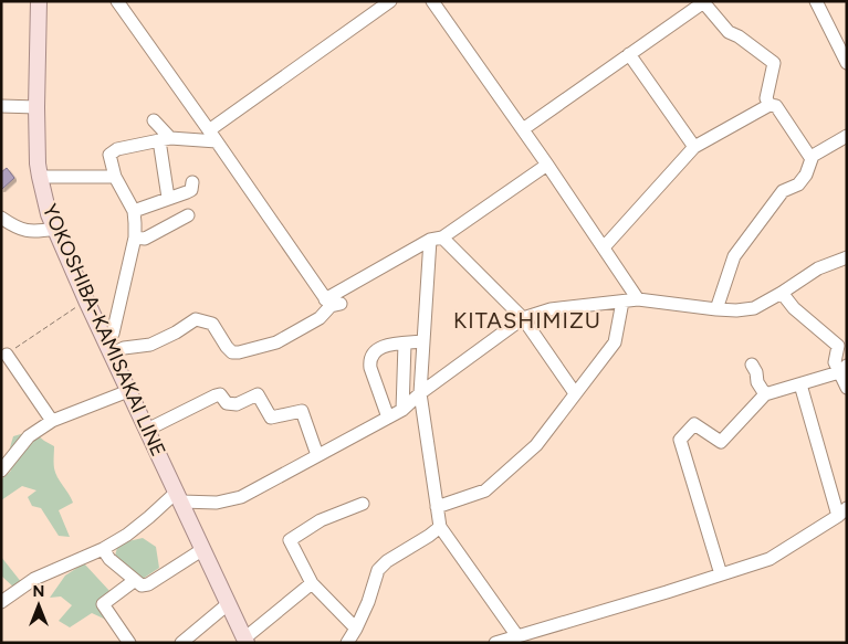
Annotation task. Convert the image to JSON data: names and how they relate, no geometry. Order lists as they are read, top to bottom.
{
  "streets": {
    "main road": ["YOKOSHIBA-KAMISAKAI LINE"]
  },
  "districts": ["KITASHIMIZU"],
  "north": "top"
}
